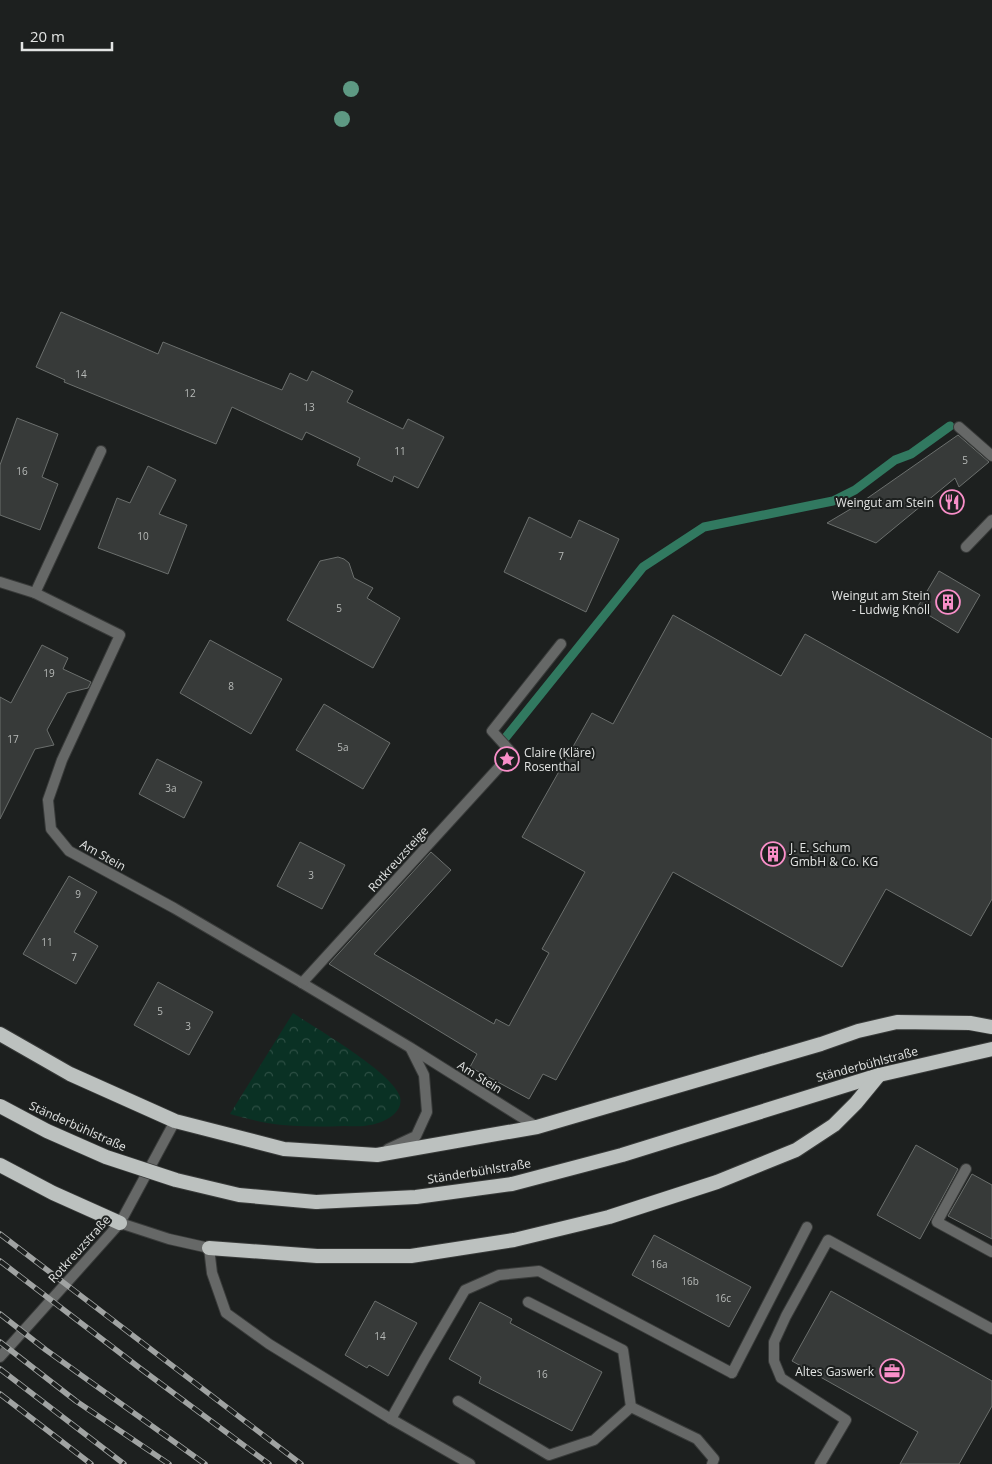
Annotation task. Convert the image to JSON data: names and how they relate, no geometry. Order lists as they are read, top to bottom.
{
  "streets": {
    "highway": ["Ständerbühlstraße"],
    "street": ["Am Stein", "Rotkreuzsteige", "Rotkreuzstraße"]
  },
  "crossings": [
    ["Am Stein", "Rotkreuzsteige"]
  ],
  "places": {
    "restaurant": ["Weingut am Stein"],
    "building": ["Weingut am Stein - Ludwig Knoll", "J. E. Schum GmbH & Co. KG"],
    "place": ["Claire (Kläre) Rosenthal"],
    "office": ["Altes Gaswerk"]
  },
  "house_numbers": [
    "14",
    "12",
    "13",
    "11",
    "5",
    "16",
    "10",
    "7",
    "5",
    "19",
    "8",
    "17",
    "5a",
    "3a",
    "3",
    "9",
    "11",
    "7",
    "5",
    "3",
    "16a",
    "16b",
    "16c",
    "14",
    "16"
  ],
  "scale_bar": "20 m"
}
